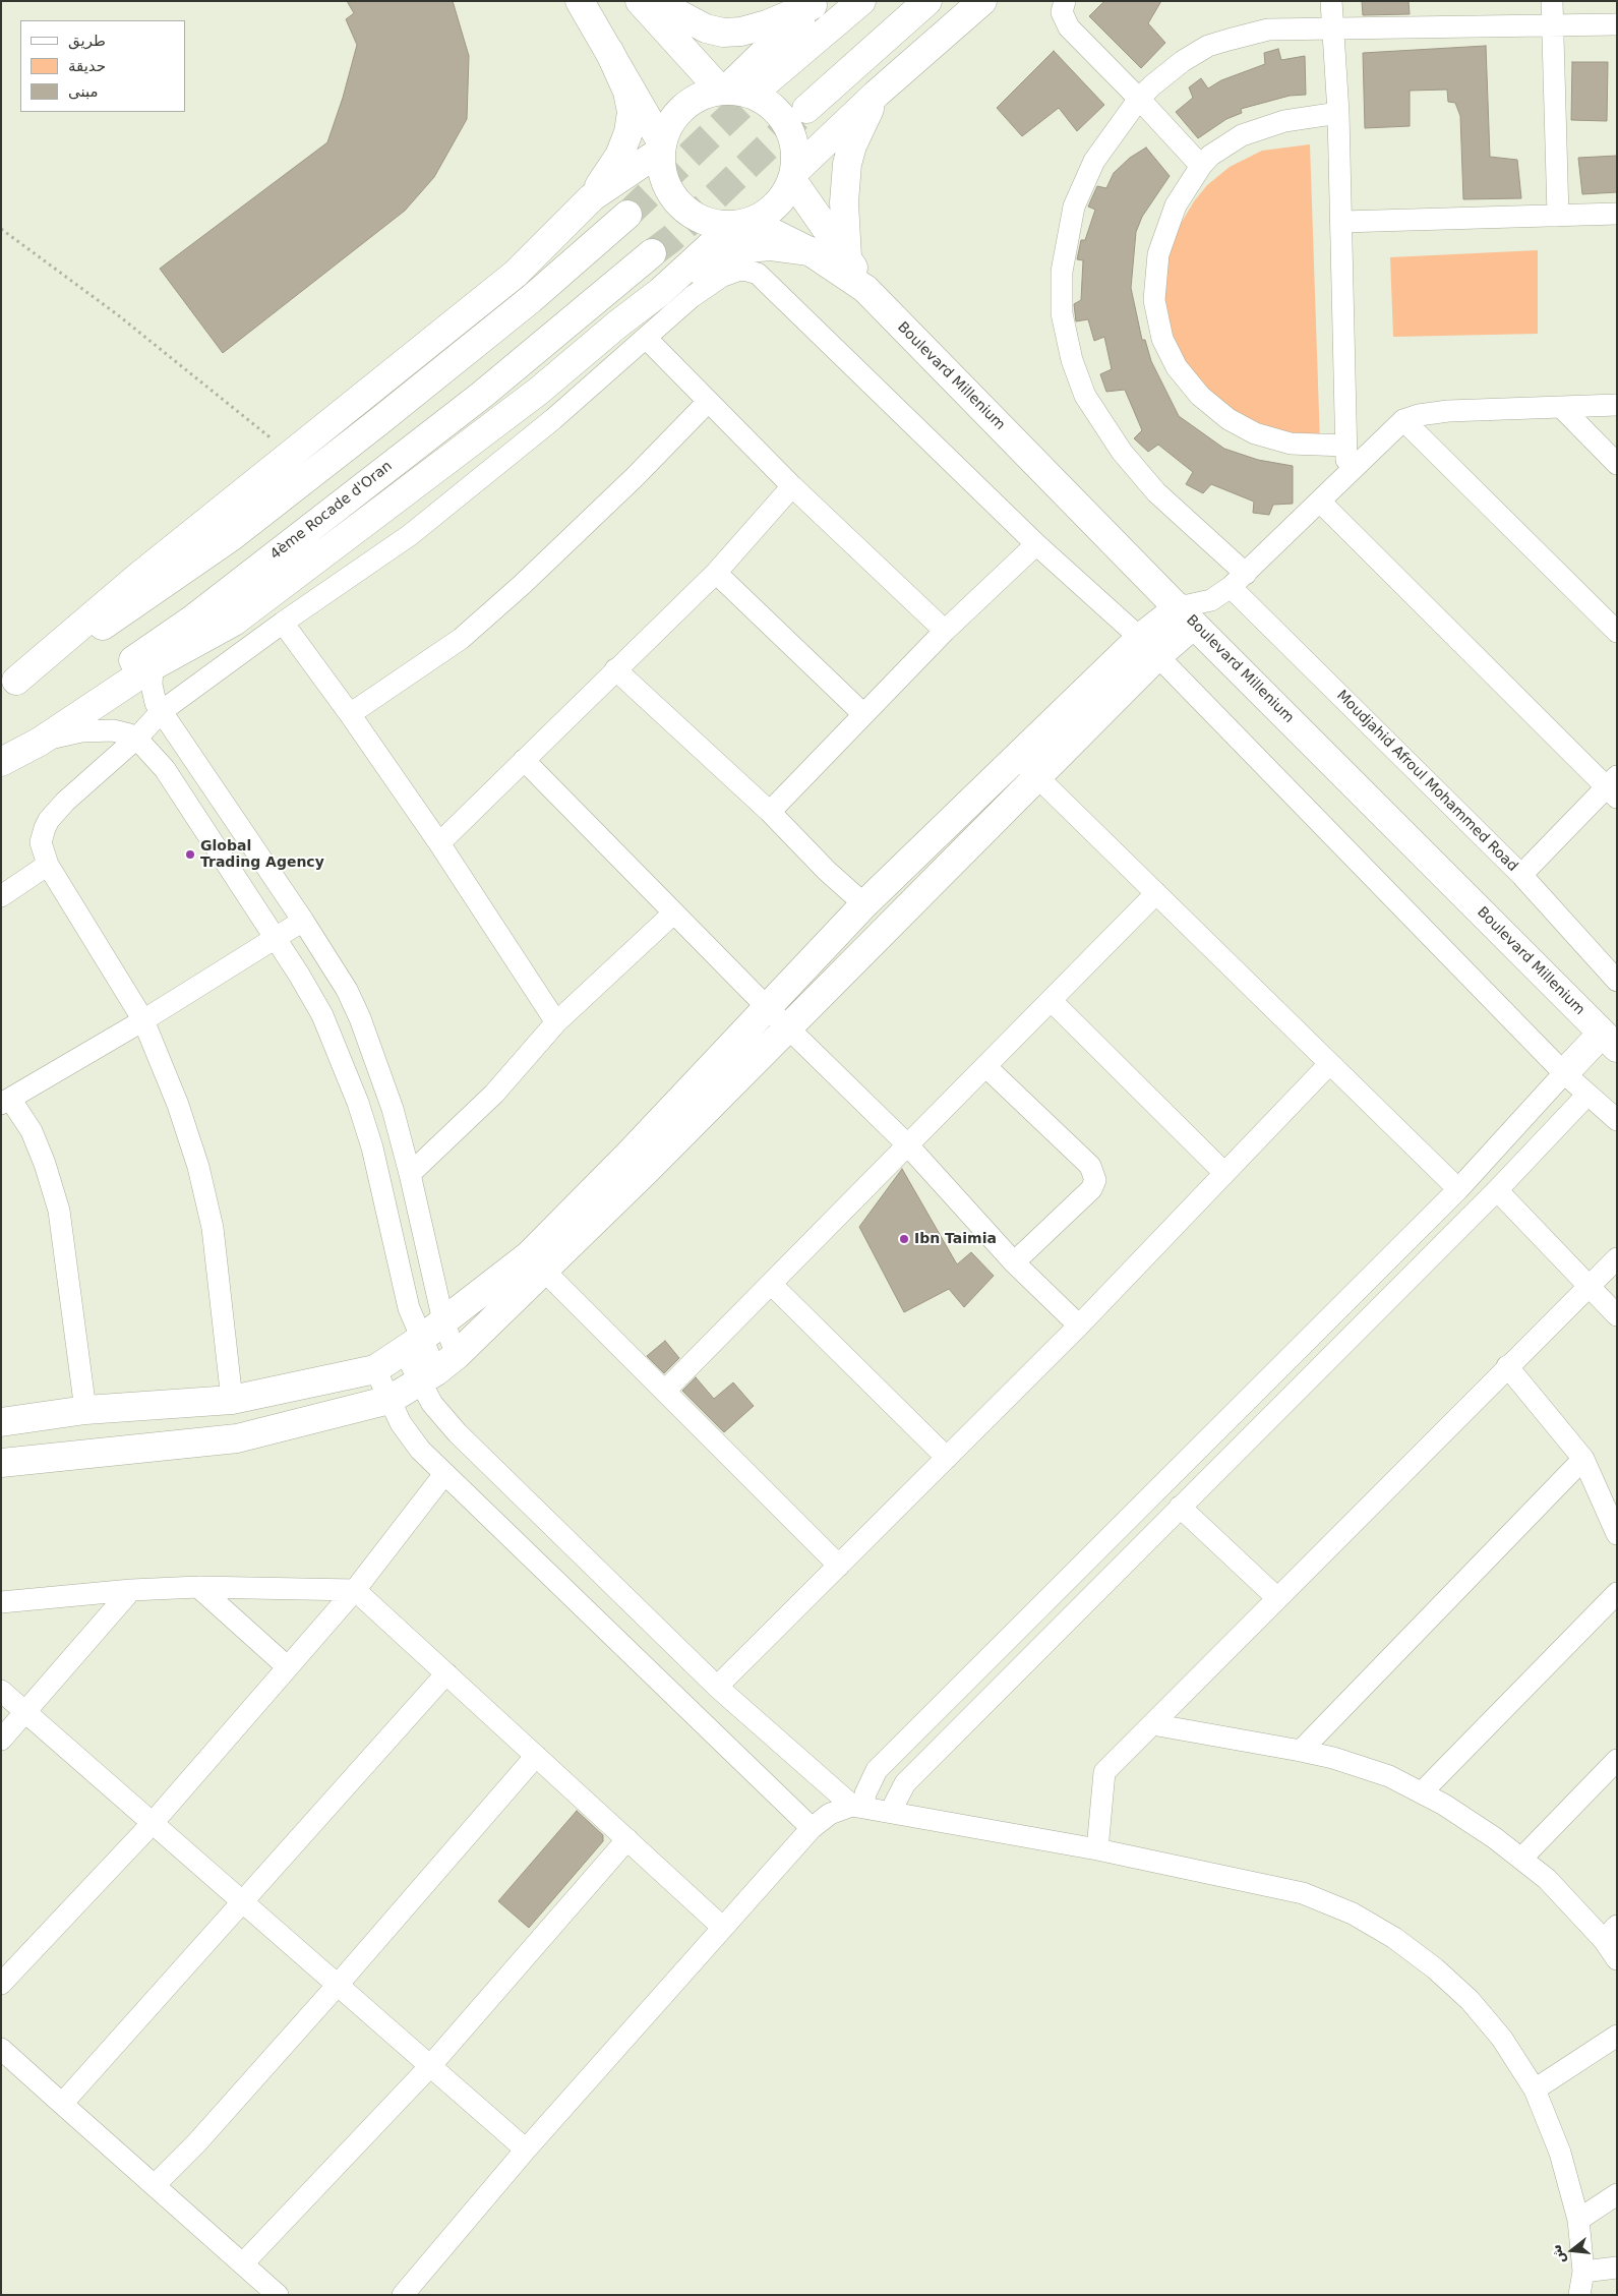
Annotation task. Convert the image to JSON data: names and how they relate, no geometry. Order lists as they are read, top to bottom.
{
  "streets": {
    "main road": ["Boulevard Millenium", "4ème Rocade d'Oran"],
    "street": ["Moudjahid Afroul Mohammed Road"]
  },
  "places": ["Global Trading Agency", "Ibn Taimia"],
  "legend": ["طريق", "حديقة", "مبنى"],
  "north": "left"
}
